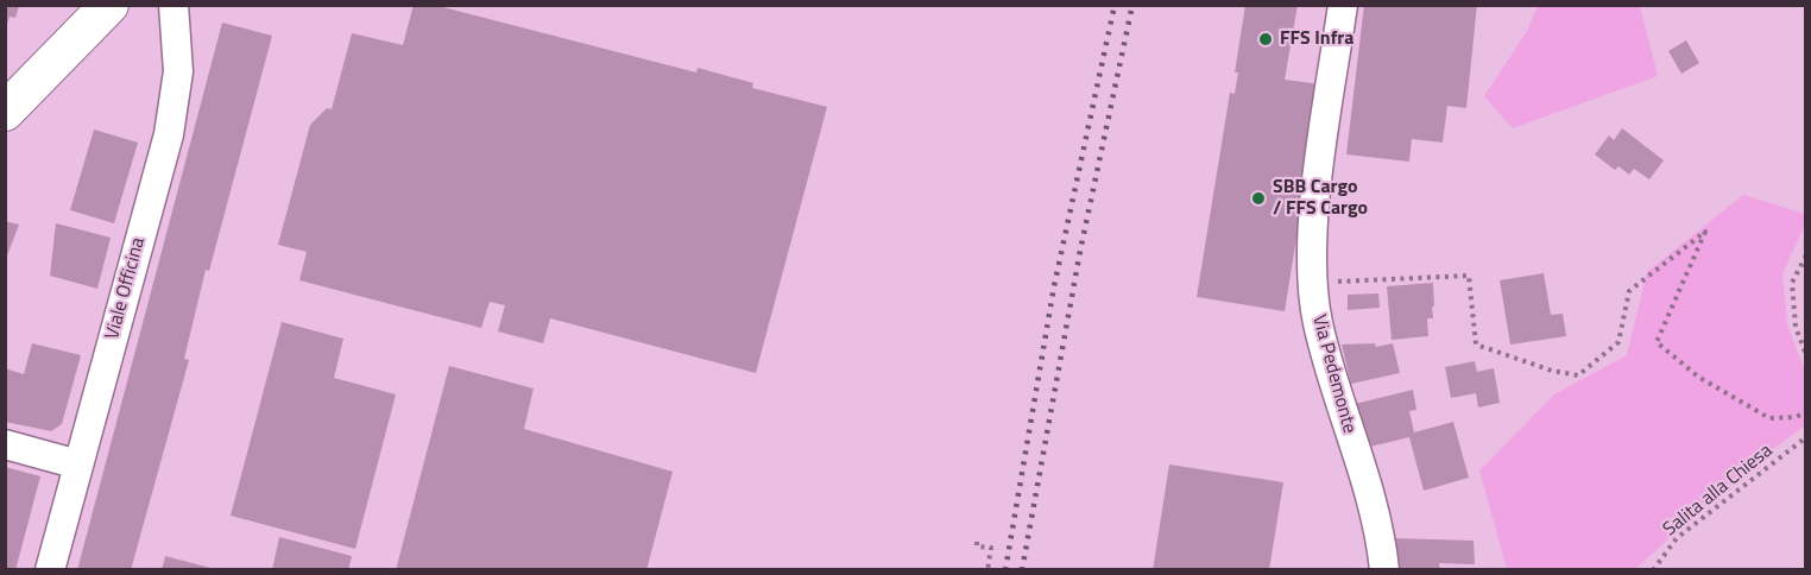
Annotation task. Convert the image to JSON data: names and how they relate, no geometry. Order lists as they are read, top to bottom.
{
  "streets": {
    "street": ["Viale Officina", "Via Pedemonte"],
    "path": ["Salita alla Chiesa"]
  },
  "places": ["FFS Infra", "SBB Cargo / FFS Cargo"]
}
